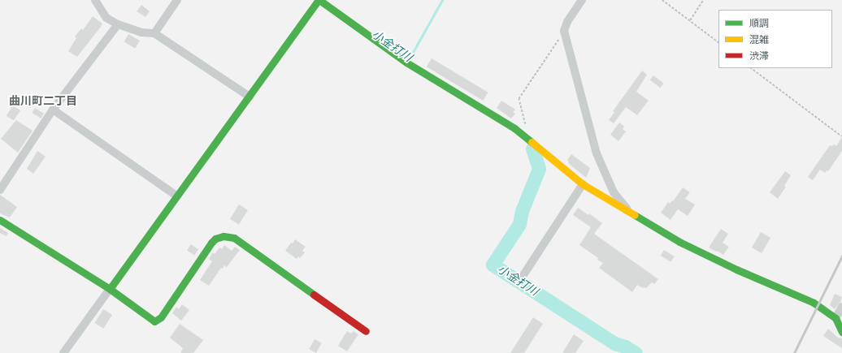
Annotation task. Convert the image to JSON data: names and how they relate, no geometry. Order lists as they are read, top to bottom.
{
  "districts": ["曲川町二丁目"],
  "water": ["小金打川"],
  "legend": ["順調", "混雑", "渋滞"]
}
